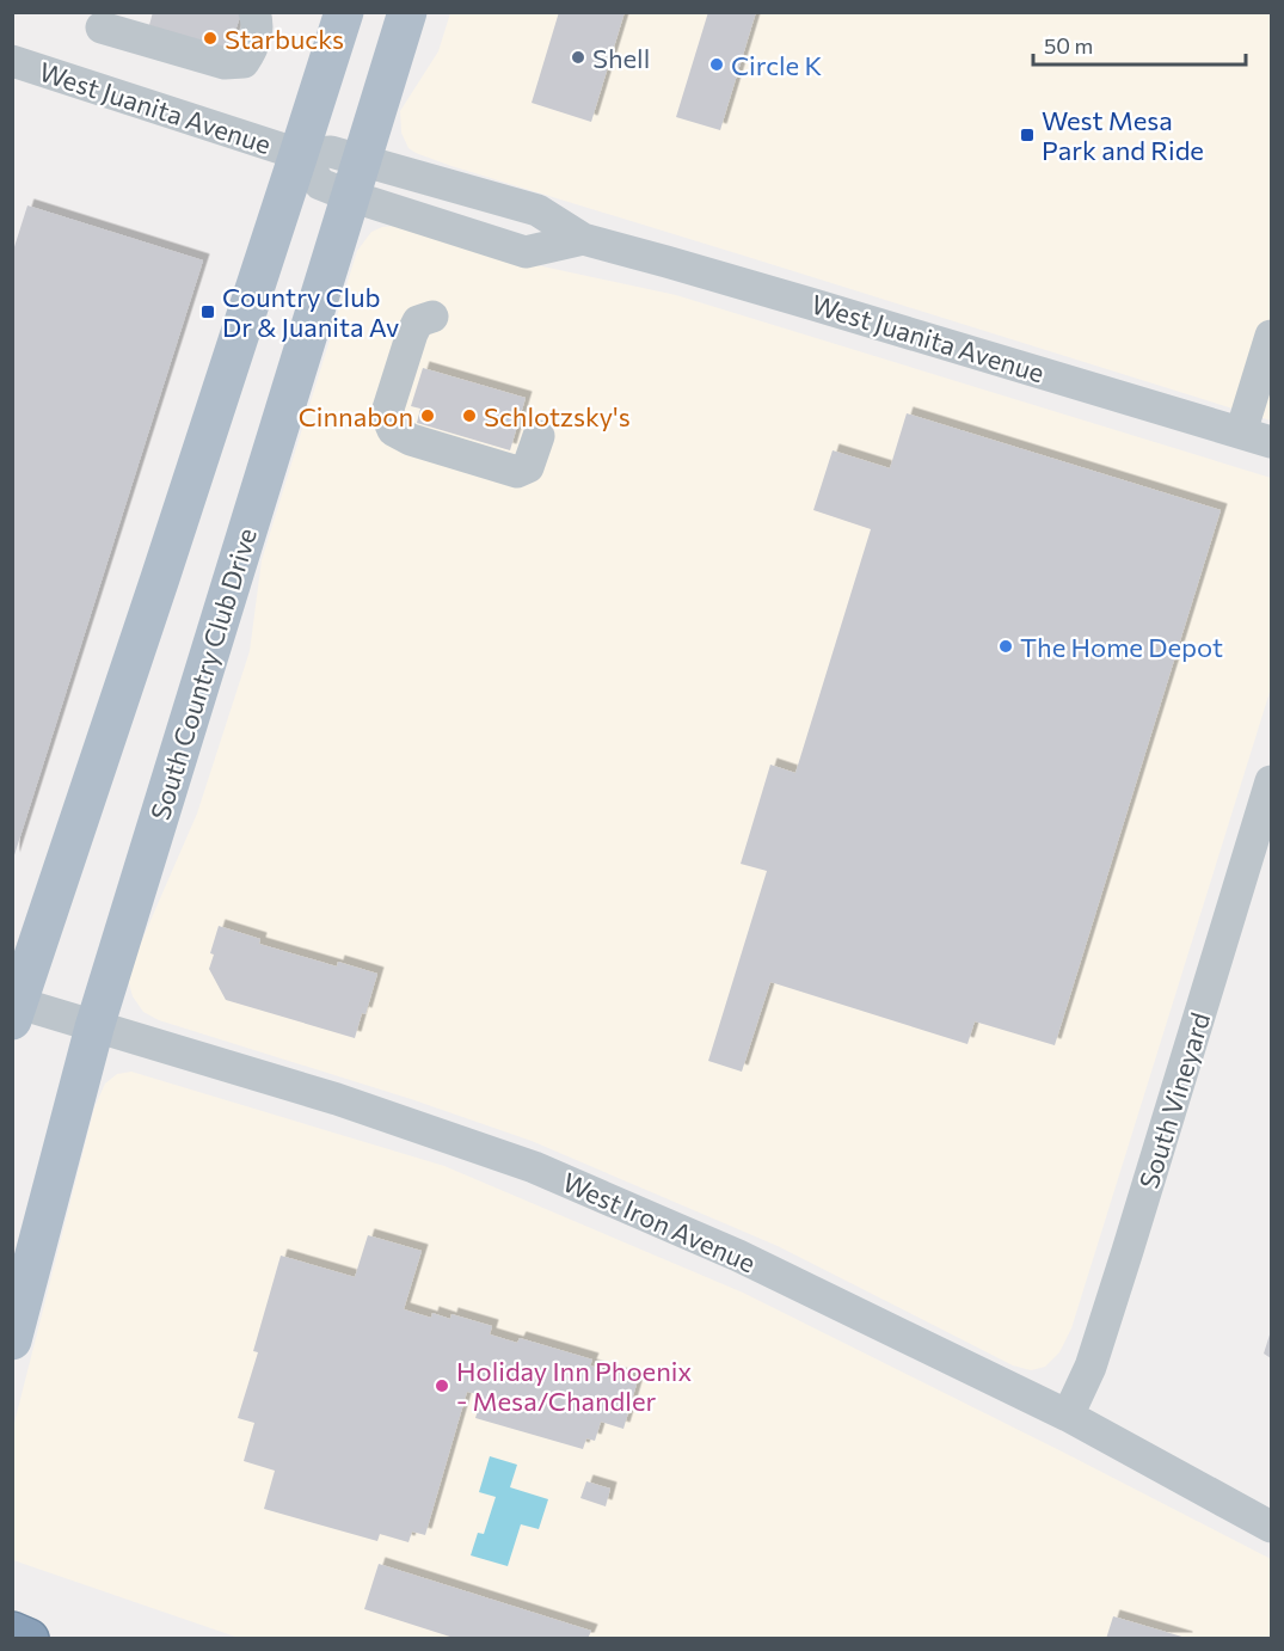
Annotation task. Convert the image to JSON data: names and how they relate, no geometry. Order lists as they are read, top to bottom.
{
  "streets": {
    "main road": ["South Country Club Drive"],
    "street": ["West Juanita Avenue", "South Vineyard", "West Iron Avenue"]
  },
  "crossings": [
    ["West Juanita Avenue", "South Country Club Drive"],
    ["South Country Club Drive", "West Iron Avenue"],
    ["South Vineyard", "West Iron Avenue"]
  ],
  "places": {
    "other": [
      "Starbucks",
      "Shell",
      "Circle K",
      "Cinnabon",
      "Schlotzsky's",
      "The Home Depot",
      "Holiday Inn Phoenix - Mesa/Chandler"
    ],
    "transit": ["West Mesa Park and Ride", "Country Club Dr & Juanita Av"]
  },
  "scale_bar": "50 m"
}
